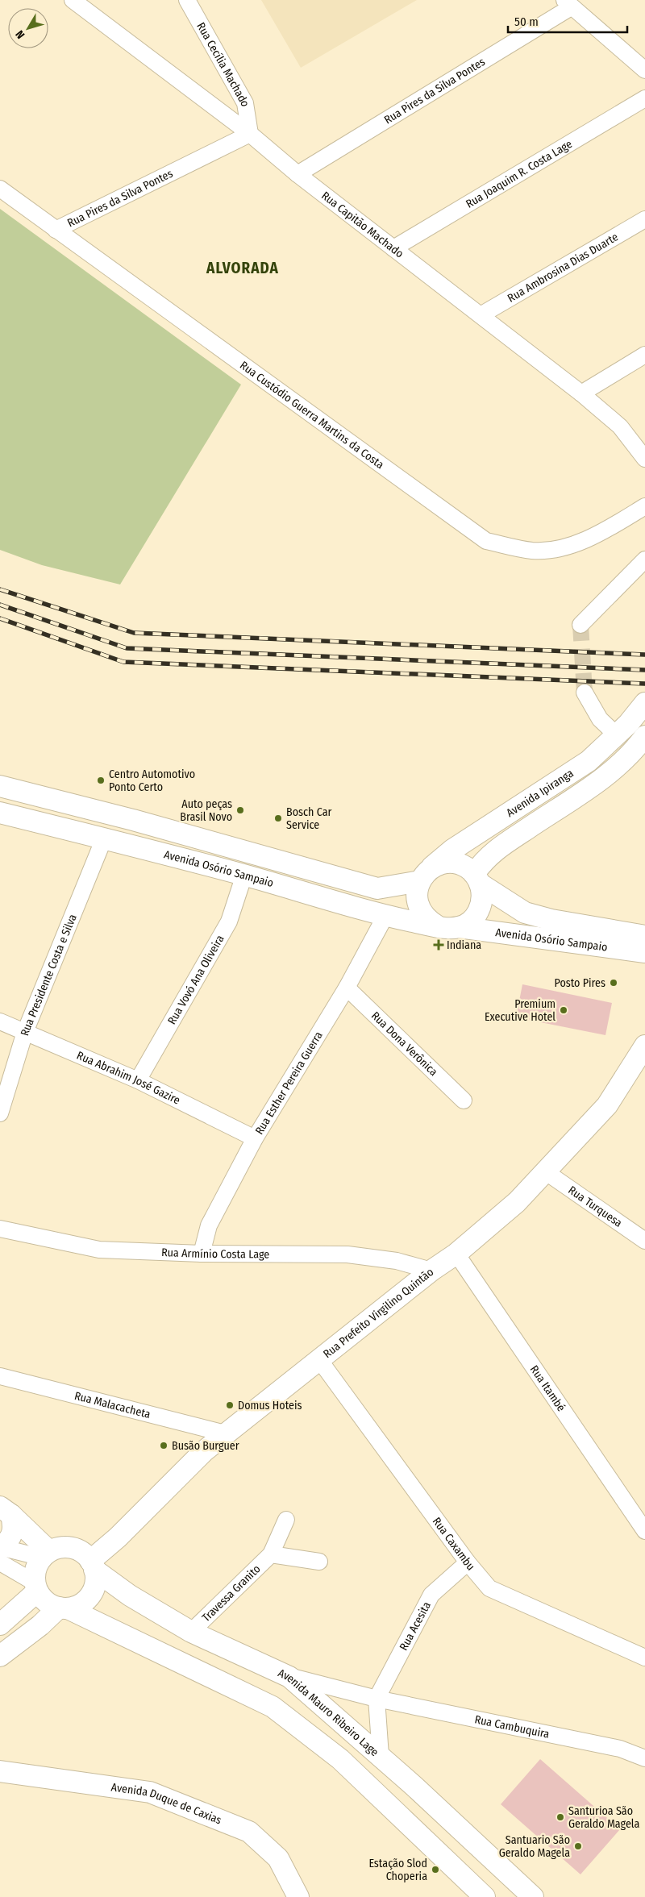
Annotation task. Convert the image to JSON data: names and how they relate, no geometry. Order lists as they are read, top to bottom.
{
  "streets": {
    "street": [
      "Rua Cecília Machado",
      "Rua Pires da Silva Pontes",
      "Rua Joaquim R. Costa Lage",
      "Rua Capitão Machado",
      "Rua Ambrosina Dias Duarte",
      "Rua Custódio Guerra Martins da Costa",
      "Avenida Ipiranga",
      "Avenida Osório Sampaio",
      "Rua Presidente Costa e Silva",
      "Rua Vovó Ana Oliveira",
      "Rua Dona Verônica",
      "Rua Abrahim José Gazire",
      "Rua Esther Pereira Guerra",
      "Rua Turquesa",
      "Rua Armínio Costa Lage",
      "Rua Prefeito Virgilino Quintão",
      "Rua Itambé",
      "Rua Malacacheta",
      "Rua Caxambu",
      "Travessa Granito",
      "Rua Acesita",
      "Avenida Mauro Ribeiro Lage",
      "Rua Cambuquira",
      "Avenida Duque de Caxias"
    ]
  },
  "crossings": [
    ["Rua Cecília Machado", "Rua Pires da Silva Pontes"],
    ["Rua Cecília Machado", "Rua Capitão Machado"],
    ["Rua Pires da Silva Pontes", "Rua Capitão Machado"],
    ["Rua Pires da Silva Pontes", "Rua Custódio Guerra Martins da Costa"],
    ["Rua Joaquim R. Costa Lage", "Rua Capitão Machado"],
    ["Rua Capitão Machado", "Rua Ambrosina Dias Duarte"],
    ["Avenida Ipiranga", "Avenida Osório Sampaio"],
    ["Avenida Osório Sampaio", "Rua Presidente Costa e Silva"],
    ["Avenida Osório Sampaio", "Rua Vovó Ana Oliveira"],
    ["Avenida Osório Sampaio", "Rua Esther Pereira Guerra"],
    ["Rua Presidente Costa e Silva", "Rua Abrahim José Gazire"],
    ["Rua Vovó Ana Oliveira", "Rua Abrahim José Gazire"],
    ["Rua Dona Verônica", "Rua Esther Pereira Guerra"],
    ["Rua Abrahim José Gazire", "Rua Esther Pereira Guerra"],
    ["Rua Esther Pereira Guerra", "Rua Armínio Costa Lage"],
    ["Rua Turquesa", "Rua Prefeito Virgilino Quintão"],
    ["Rua Armínio Costa Lage", "Rua Prefeito Virgilino Quintão"],
    ["Rua Prefeito Virgilino Quintão", "Rua Itambé"],
    ["Rua Prefeito Virgilino Quintão", "Rua Malacacheta"],
    ["Rua Prefeito Virgilino Quintão", "Rua Caxambu"],
    ["Rua Prefeito Virgilino Quintão", "Avenida Mauro Ribeiro Lage"],
    ["Rua Caxambu", "Rua Acesita"],
    ["Travessa Granito", "Avenida Mauro Ribeiro Lage"],
    ["Rua Acesita", "Rua Cambuquira"],
    ["Avenida Mauro Ribeiro Lage", "Rua Cambuquira"]
  ],
  "districts": ["ALVORADA"],
  "places": {
    "other": [
      "Centro Automotivo Ponto Certo",
      "Auto peças Brasil Novo",
      "Bosch Car Service",
      "Posto Pires",
      "Premium Executive Hotel",
      "Domus Hoteis",
      "Busão Burguer",
      "Santurioa São Geraldo Magela",
      "Santuario São Geraldo Magela",
      "Estação Slod Choperia"
    ],
    "health": ["Indiana"]
  },
  "scale_bar": "50 m",
  "north": "bottom left"
}
